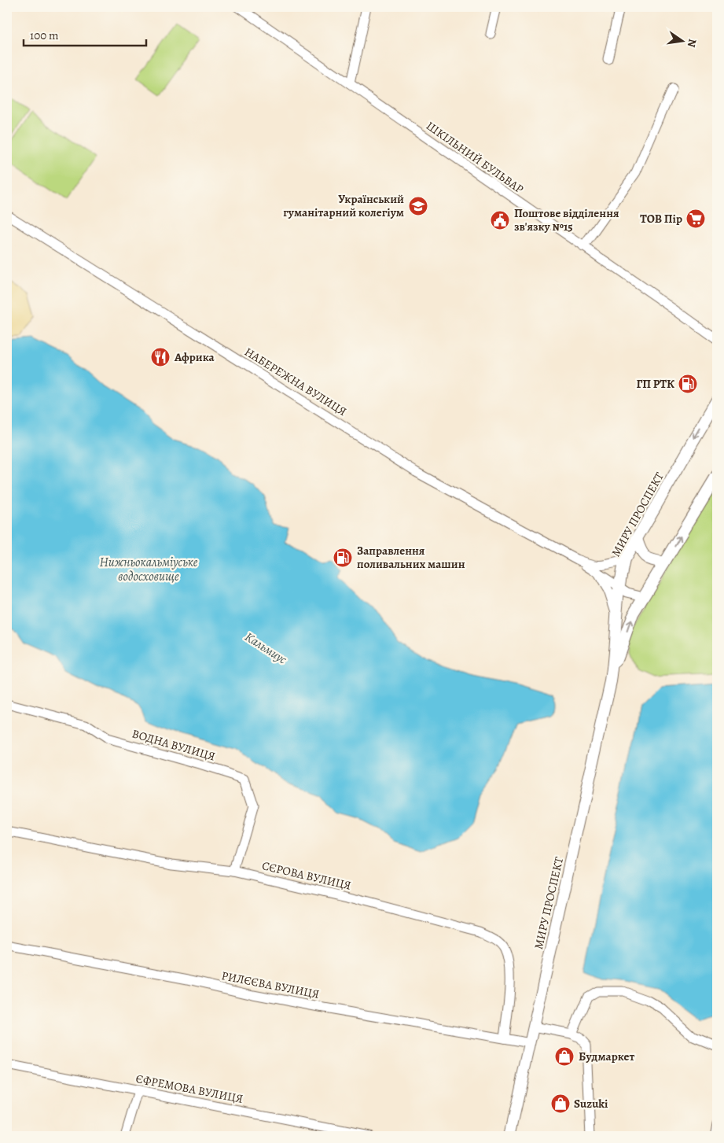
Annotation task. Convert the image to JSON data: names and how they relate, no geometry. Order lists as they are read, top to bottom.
{
  "streets": {
    "main road": ["МИРУ ПРОСПЕКТ"],
    "street": [
      "ШКІЛЬНИЙ БУЛЬВАР",
      "НАБЕРЕЖНА ВУЛИЦЯ",
      "ВОДНА ВУЛИЦЯ",
      "СЄРОВА ВУЛИЦЯ",
      "РИЛЄЄВА ВУЛИЦЯ",
      "ЄФРЕМОВА ВУЛИЦЯ"
    ]
  },
  "crossings": [
    ["МИРУ ПРОСПЕКТ", "РИЛЄЄВА ВУЛИЦЯ"],
    ["ВОДНА ВУЛИЦЯ", "СЄРОВА ВУЛИЦЯ"],
    ["СЄРОВА ВУЛИЦЯ", "РИЛЄЄВА ВУЛИЦЯ"]
  ],
  "water": ["Нижньокальміуське водосховище", "Кальмиус"],
  "places": {
    "school or university": ["Український гуманітарний колегіум"],
    "supermarket": ["ТОВ Пір"],
    "public building": ["Поштове відділення зв'язку №15"],
    "restaurant": ["Африка"],
    "fuel station": ["ГП РТК", "Заправлення поливальних машин"],
    "shop": ["Будмаркет", "Suzuki"]
  },
  "scale_bar": "100 m",
  "north": "right"
}
